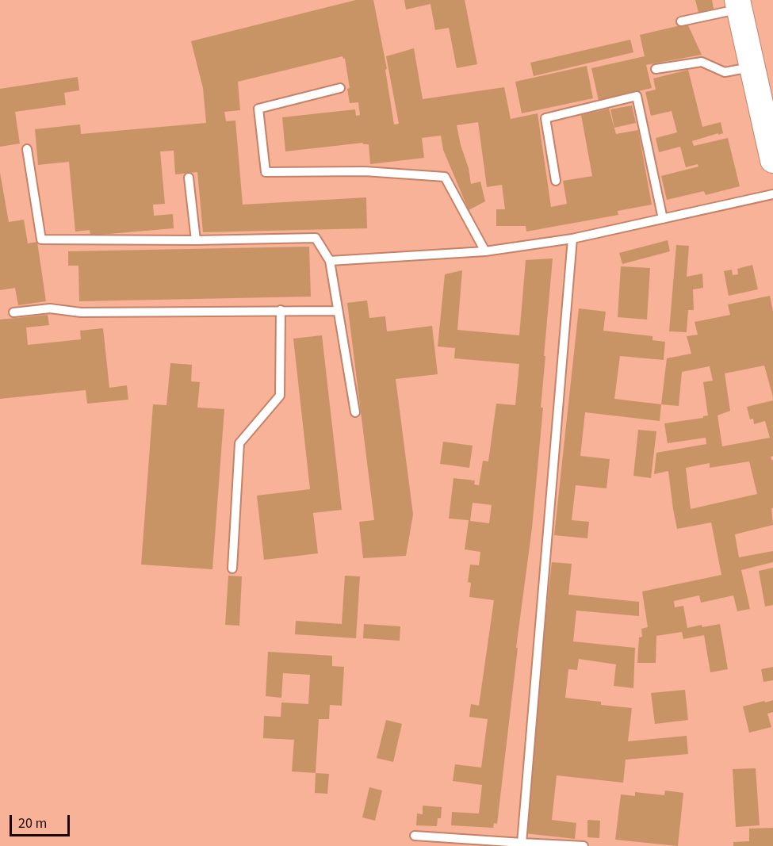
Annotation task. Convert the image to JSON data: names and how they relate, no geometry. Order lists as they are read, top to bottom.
{
  "scale_bar": "20 m"
}
